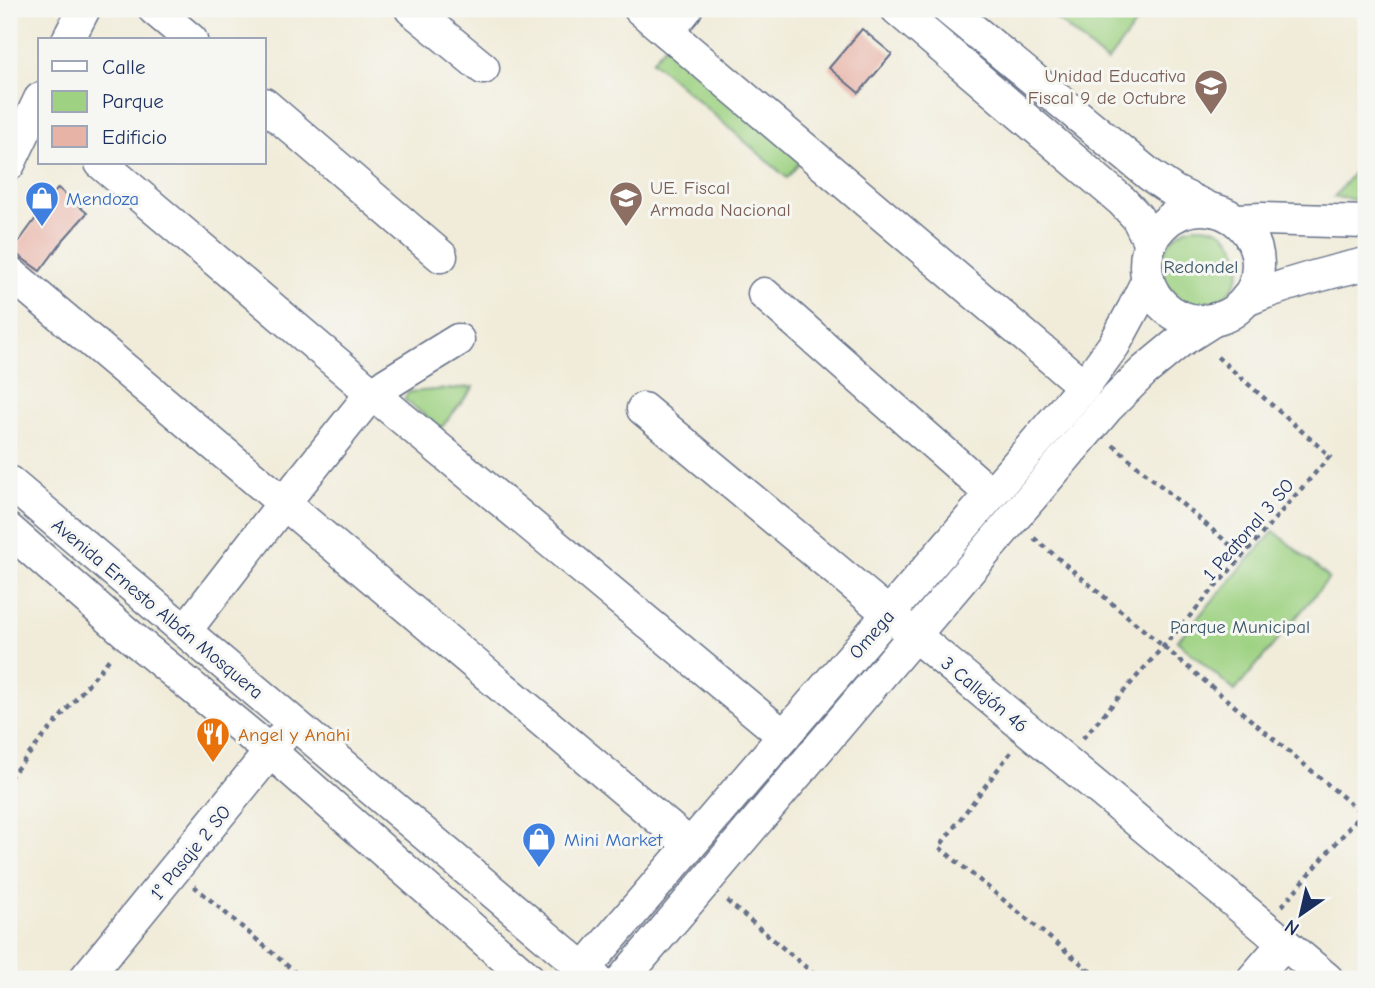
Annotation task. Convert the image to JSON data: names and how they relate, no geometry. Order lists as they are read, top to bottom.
{
  "streets": {
    "street": [
      "Avenida Ernesto Albán Mosquera",
      "Omega",
      "3 Callejón 46",
      "1° Pasaje 2 SO"
    ],
    "path": ["1 Peatonal 3 SO"]
  },
  "crossings": [
    ["1 Peatonal 3 SO", "Omega"],
    ["1 Peatonal 3 SO", "3 Callejón 46"],
    ["Avenida Ernesto Albán Mosquera", "Omega"],
    ["Avenida Ernesto Albán Mosquera", "1° Pasaje 2 SO"],
    ["Omega", "3 Callejón 46"]
  ],
  "parks": ["Redondel", "Parque Municipal"],
  "places": {
    "school or university": ["Unidad Educativa Fiscal 9 de Octubre", "UE. Fiscal Armada Nacional"],
    "shop": ["Mendoza", "Mini Market"],
    "restaurant": ["Angel y Anahi"]
  },
  "legend": ["Calle", "Parque", "Edificio"],
  "north": "bottom left"
}
